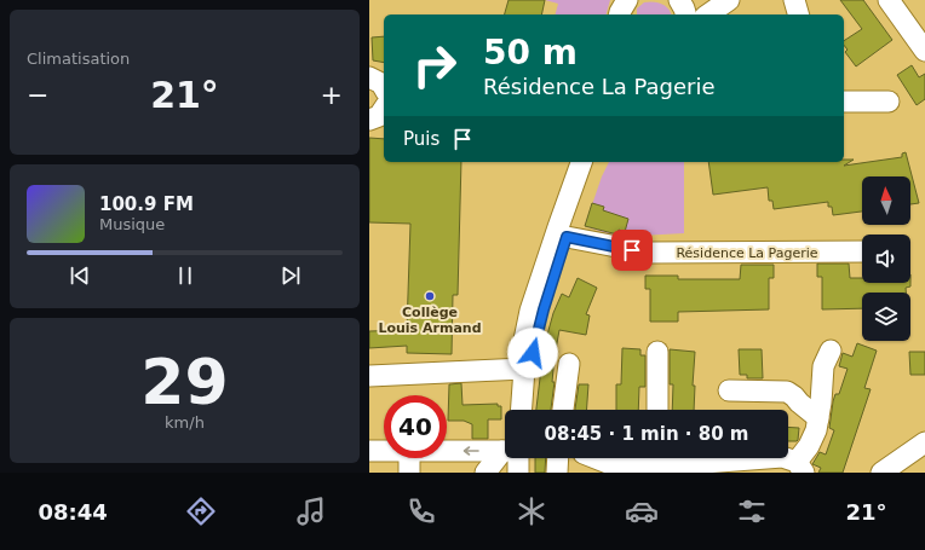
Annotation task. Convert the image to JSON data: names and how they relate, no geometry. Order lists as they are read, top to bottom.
{
  "streets": {
    "street": ["Résidence La Pagerie"]
  },
  "places": ["Collège Louis Armand"],
  "north": "top",
  "page": {
    "tile": [
      "Climatisation",
      ["29", "km/h"]
    ],
    "turn": ["50 m", "Résidence La Pagerie"],
    "heat": ["−", "21°", "+"],
    "then": "Puis",
    "song": ["100.9 FM", "Musique"],
    "limit": "40",
    "trip": "08:45 · 1 min · 80 m",
    "tabs": ["08:44", "21°"]
  }
}
